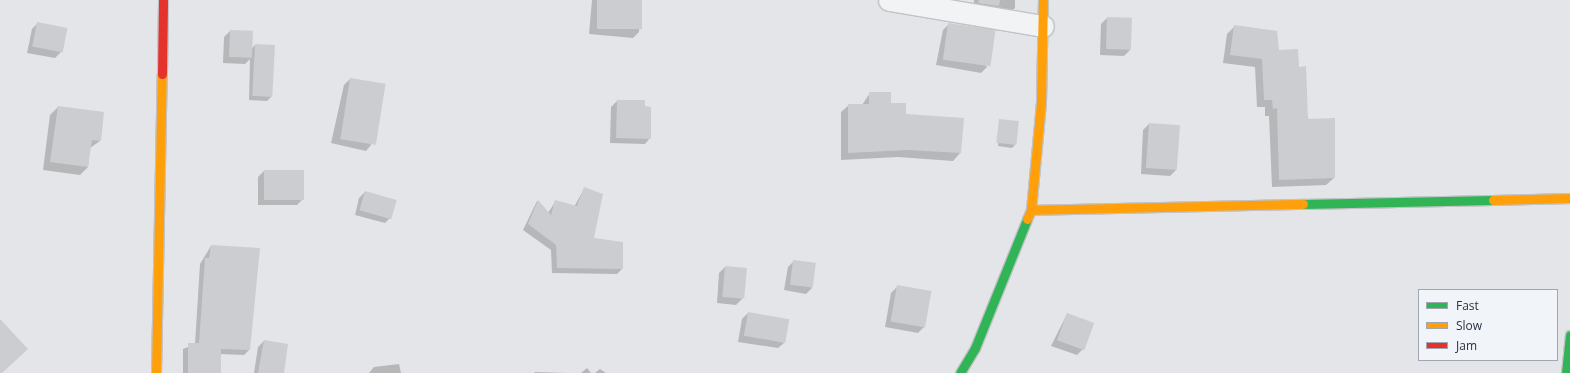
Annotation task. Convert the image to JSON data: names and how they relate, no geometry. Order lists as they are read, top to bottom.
{
  "legend": ["Fast", "Slow", "Jam"]
}
